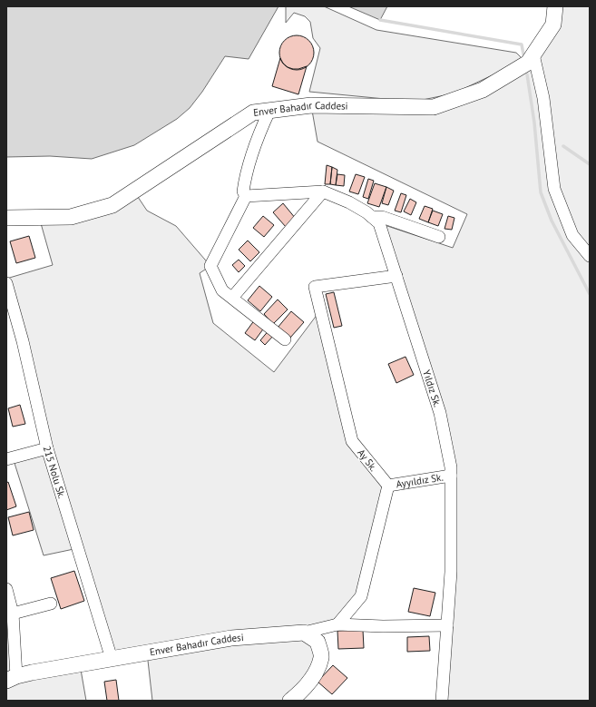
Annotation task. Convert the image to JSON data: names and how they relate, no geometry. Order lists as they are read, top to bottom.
{
  "streets": {
    "main road": ["Enver Bahadır Caddesi"],
    "street": [
      "Yıldız Sk.",
      "Ay Sk.",
      "215 Nolu Sk.",
      "Ayyıldız Sk."
    ]
  },
  "crossings": [
    ["Enver Bahadır Caddesi", "215 Nolu Sk."],
    ["Yıldız Sk.", "Ay Sk."],
    ["Yıldız Sk.", "Ayyıldız Sk."],
    ["Ay Sk.", "Ayyıldız Sk."]
  ]
}
